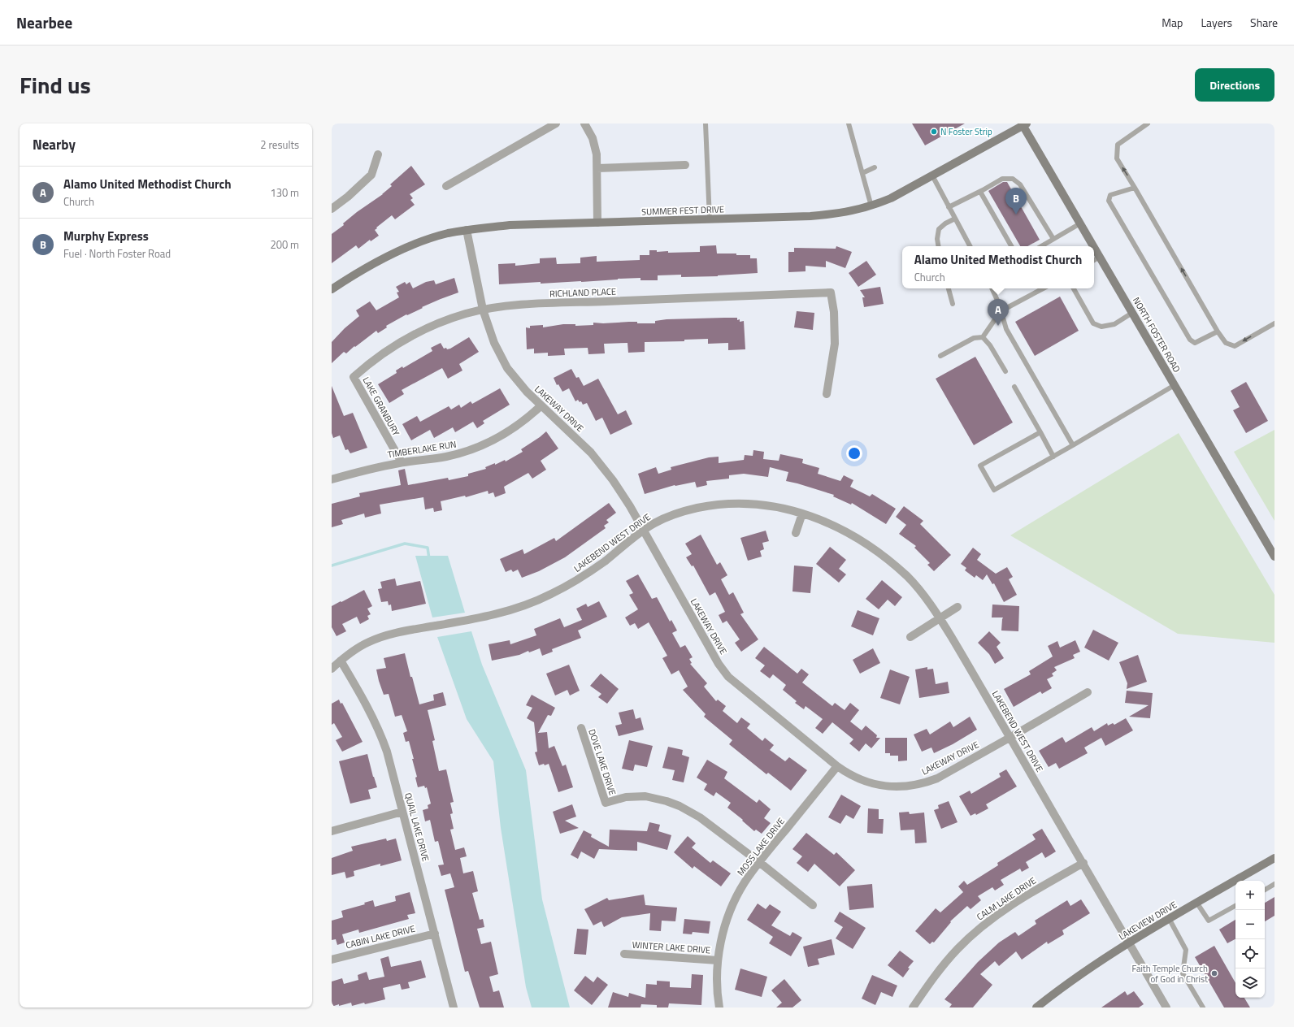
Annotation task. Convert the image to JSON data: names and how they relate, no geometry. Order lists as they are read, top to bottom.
{
  "streets": {
    "street": [
      "SUMMER FEST DRIVE",
      "RICHLAND PLACE",
      "NORTH FOSTER ROAD",
      "LAKE GRANBURY",
      "LAKEWAY DRIVE",
      "TIMBERLAKE RUN",
      "LAKEBEND WEST DRIVE",
      "DOVE LAKE DRIVE",
      "QUAIL LAKE DRIVE",
      "MOSS LAKE DRIVE",
      "CALM LAKE DRIVE",
      "LAKEVIEW DRIVE",
      "CABIN LAKE DRIVE",
      "WINTER LAKE DRIVE"
    ]
  },
  "crossings": [
    ["SUMMER FEST DRIVE", "NORTH FOSTER ROAD"],
    ["SUMMER FEST DRIVE", "LAKEWAY DRIVE"],
    ["RICHLAND PLACE", "LAKE GRANBURY"],
    ["RICHLAND PLACE", "LAKEWAY DRIVE"],
    ["LAKE GRANBURY", "TIMBERLAKE RUN"],
    ["LAKEWAY DRIVE", "TIMBERLAKE RUN"],
    ["LAKEWAY DRIVE", "LAKEBEND WEST DRIVE"],
    ["LAKEWAY DRIVE", "MOSS LAKE DRIVE"],
    ["LAKEBEND WEST DRIVE", "QUAIL LAKE DRIVE"],
    ["LAKEBEND WEST DRIVE", "CALM LAKE DRIVE"],
    ["LAKEBEND WEST DRIVE", "LAKEVIEW DRIVE"],
    ["DOVE LAKE DRIVE", "MOSS LAKE DRIVE"],
    ["QUAIL LAKE DRIVE", "CABIN LAKE DRIVE"],
    ["MOSS LAKE DRIVE", "WINTER LAKE DRIVE"]
  ],
  "places": ["N Foster Strip", "Faith Temple Church of God in Christ"],
  "page": {
    "header": "Nearbee",
    "nav": ["Map", "Layers", "Share"],
    "title": "Find us",
    "buttons": "Directions",
    "heading": ["Nearby", "2 results"],
    "list": [
      {
        "mark": "A",
        "name": "Alamo United Methodist Church",
        "note": "Church",
        "value": "130 m"
      },
      {
        "mark": "B",
        "name": "Murphy Express",
        "note": "Fuel · North Foster Road",
        "value": "200 m"
      }
    ],
    "pins": ["B", "A"],
    "popup": ["Alamo United Methodist Church", "Church"],
    "map_buttons": ["+", "−"]
  }
}
